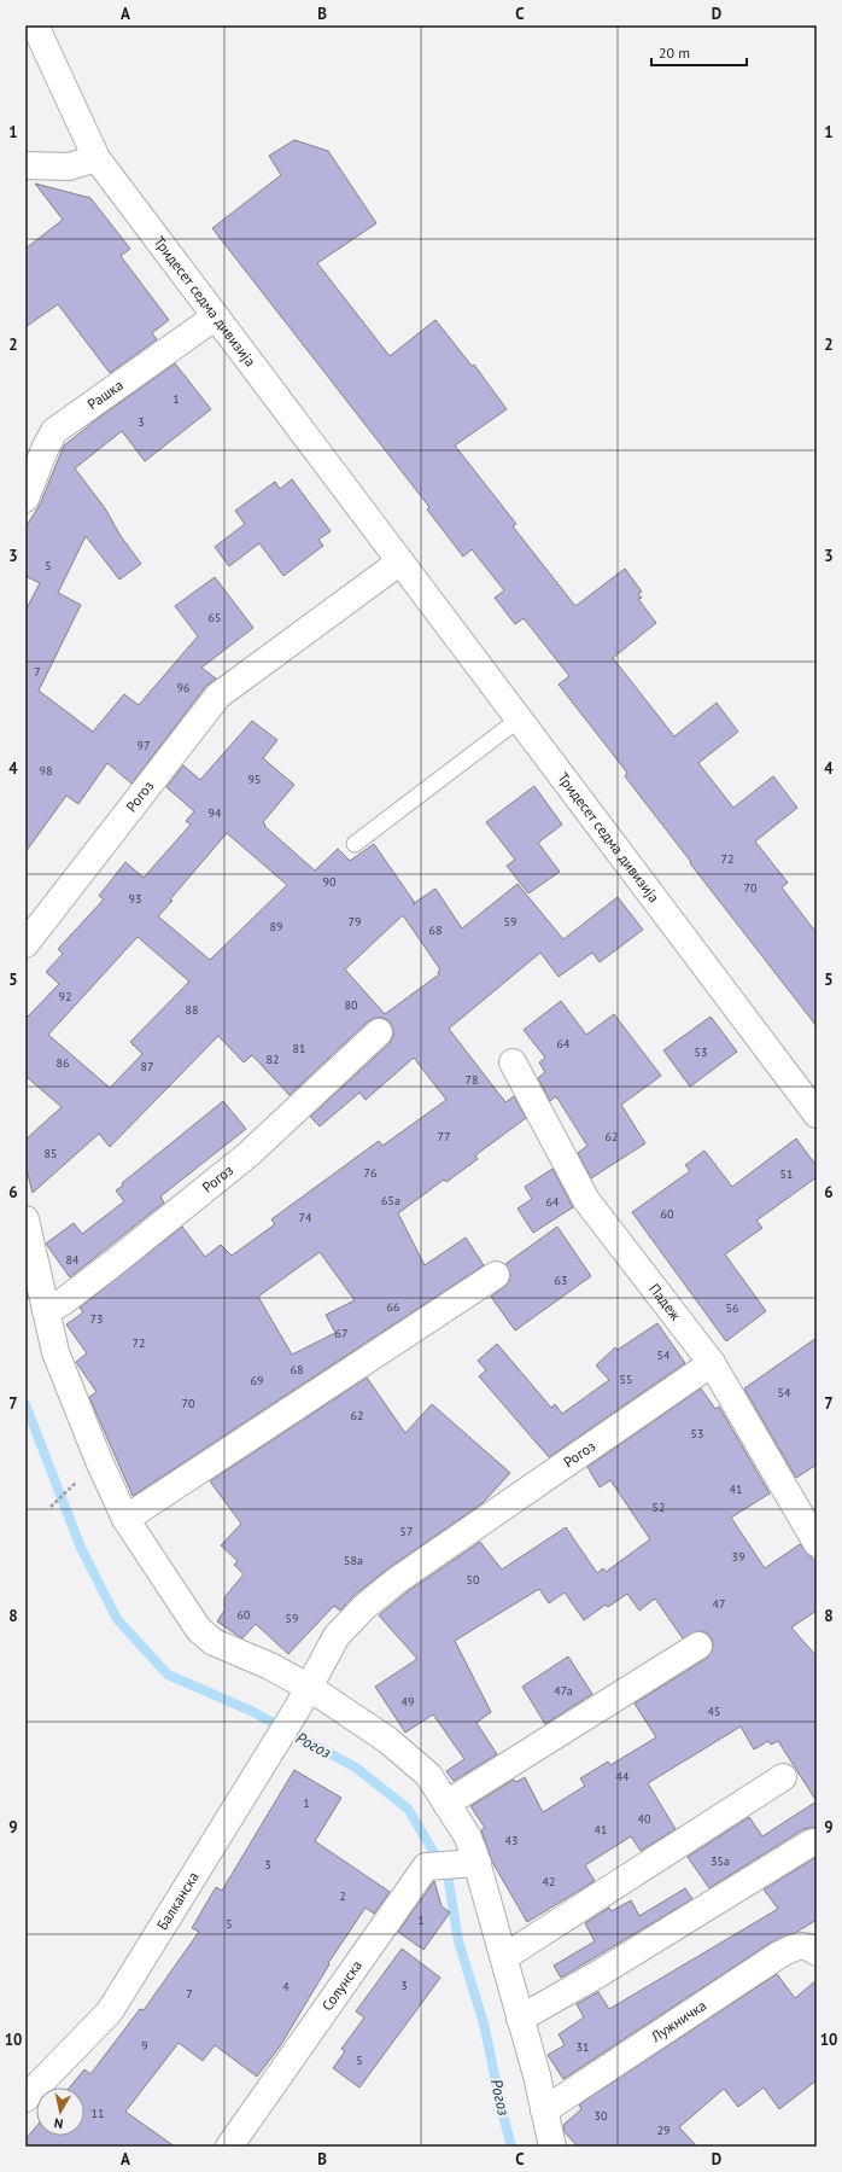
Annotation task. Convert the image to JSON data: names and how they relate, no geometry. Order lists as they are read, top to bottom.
{
  "streets": {
    "street": [
      "Тридесет седма дивизија",
      "Рашка",
      "Рогоз",
      "Падеж",
      "Балканска",
      "Солунска",
      "Лужничка"
    ]
  },
  "crossings": [
    ["Тридесет седма дивизија", "Рашка"],
    ["Тридесет седма дивизија", "Рогоз"],
    ["Рогоз", "Падеж"],
    ["Рогоз", "Балканска"]
  ],
  "water": ["Рогоз"],
  "house_numbers": [
    "1",
    "3",
    "5",
    "65",
    "7",
    "96",
    "97",
    "98",
    "95",
    "94",
    "72",
    "90",
    "70",
    "93",
    "79",
    "59",
    "89",
    "68",
    "92",
    "80",
    "88",
    "64",
    "81",
    "53",
    "82",
    "86",
    "87",
    "78",
    "77",
    "62",
    "85",
    "76",
    "51",
    "65a",
    "64",
    "60",
    "74",
    "84",
    "63",
    "66",
    "56",
    "73",
    "67",
    "72",
    "54",
    "68",
    "55",
    "69",
    "54",
    "70",
    "62",
    "53",
    "41",
    "52",
    "57",
    "39",
    "58a",
    "50",
    "47",
    "60",
    "59",
    "47a",
    "49",
    "45",
    "44",
    "1",
    "40",
    "41",
    "43",
    "35a",
    "3",
    "42",
    "2",
    "1",
    "5",
    "3",
    "4",
    "7",
    "9",
    "31",
    "5",
    "11",
    "30",
    "29"
  ],
  "scale_bar": "20 m",
  "north": "bottom",
  "grid": {
    "columns": [
      "A",
      "B",
      "C",
      "D"
    ],
    "rows": [
      "1",
      "2",
      "3",
      "4",
      "5",
      "6",
      "7",
      "8",
      "9",
      "10"
    ]
  }
}
